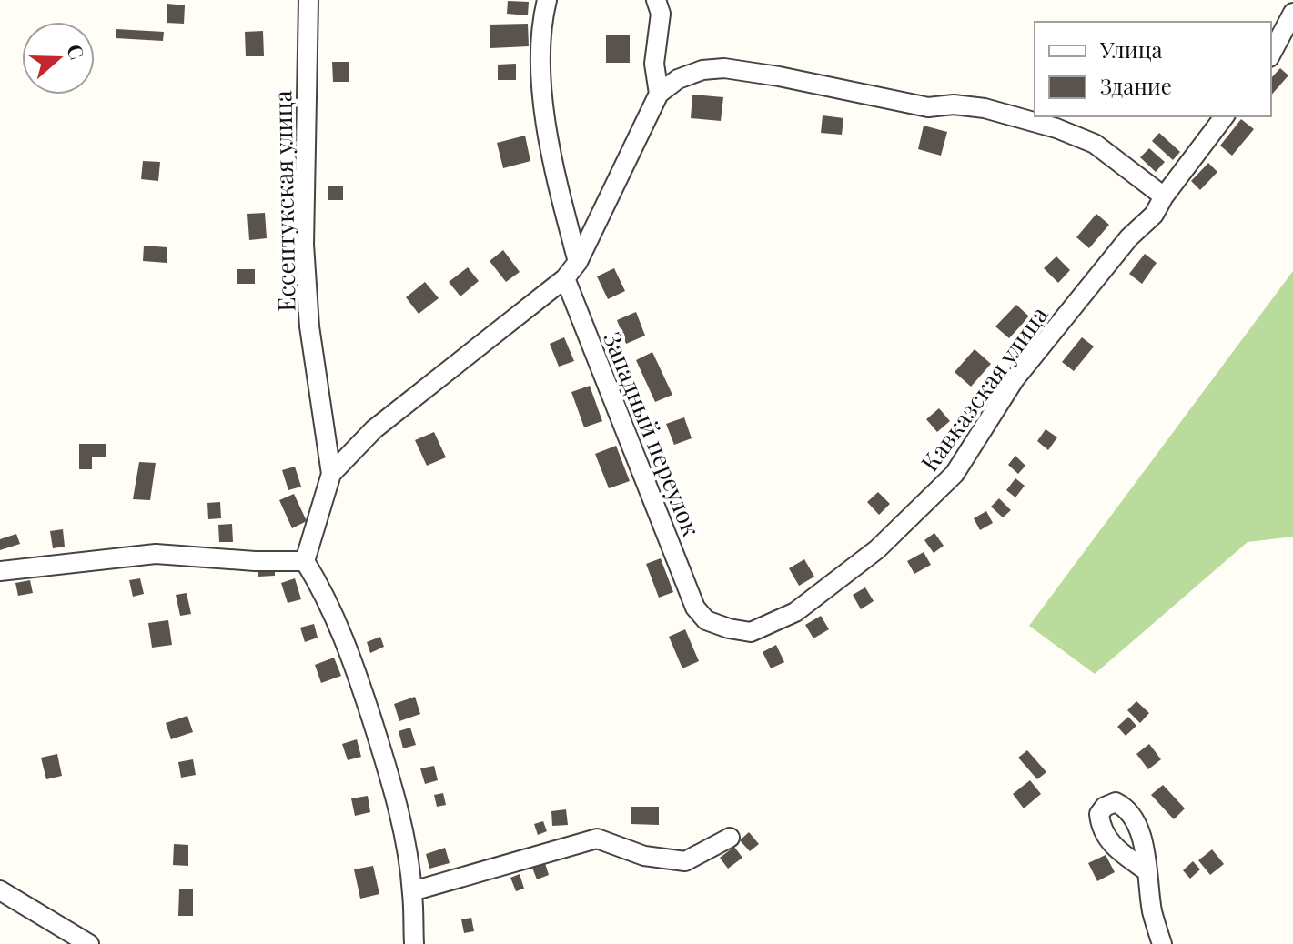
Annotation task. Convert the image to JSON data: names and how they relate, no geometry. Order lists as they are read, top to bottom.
{
  "streets": {
    "street": ["Ессентукская улица", "Кавказская улица", "Западный переулок"]
  },
  "crossings": [
    ["Кавказская улица", "Западный переулок"]
  ],
  "legend": ["Улица", "Здание"],
  "north": "right"
}
